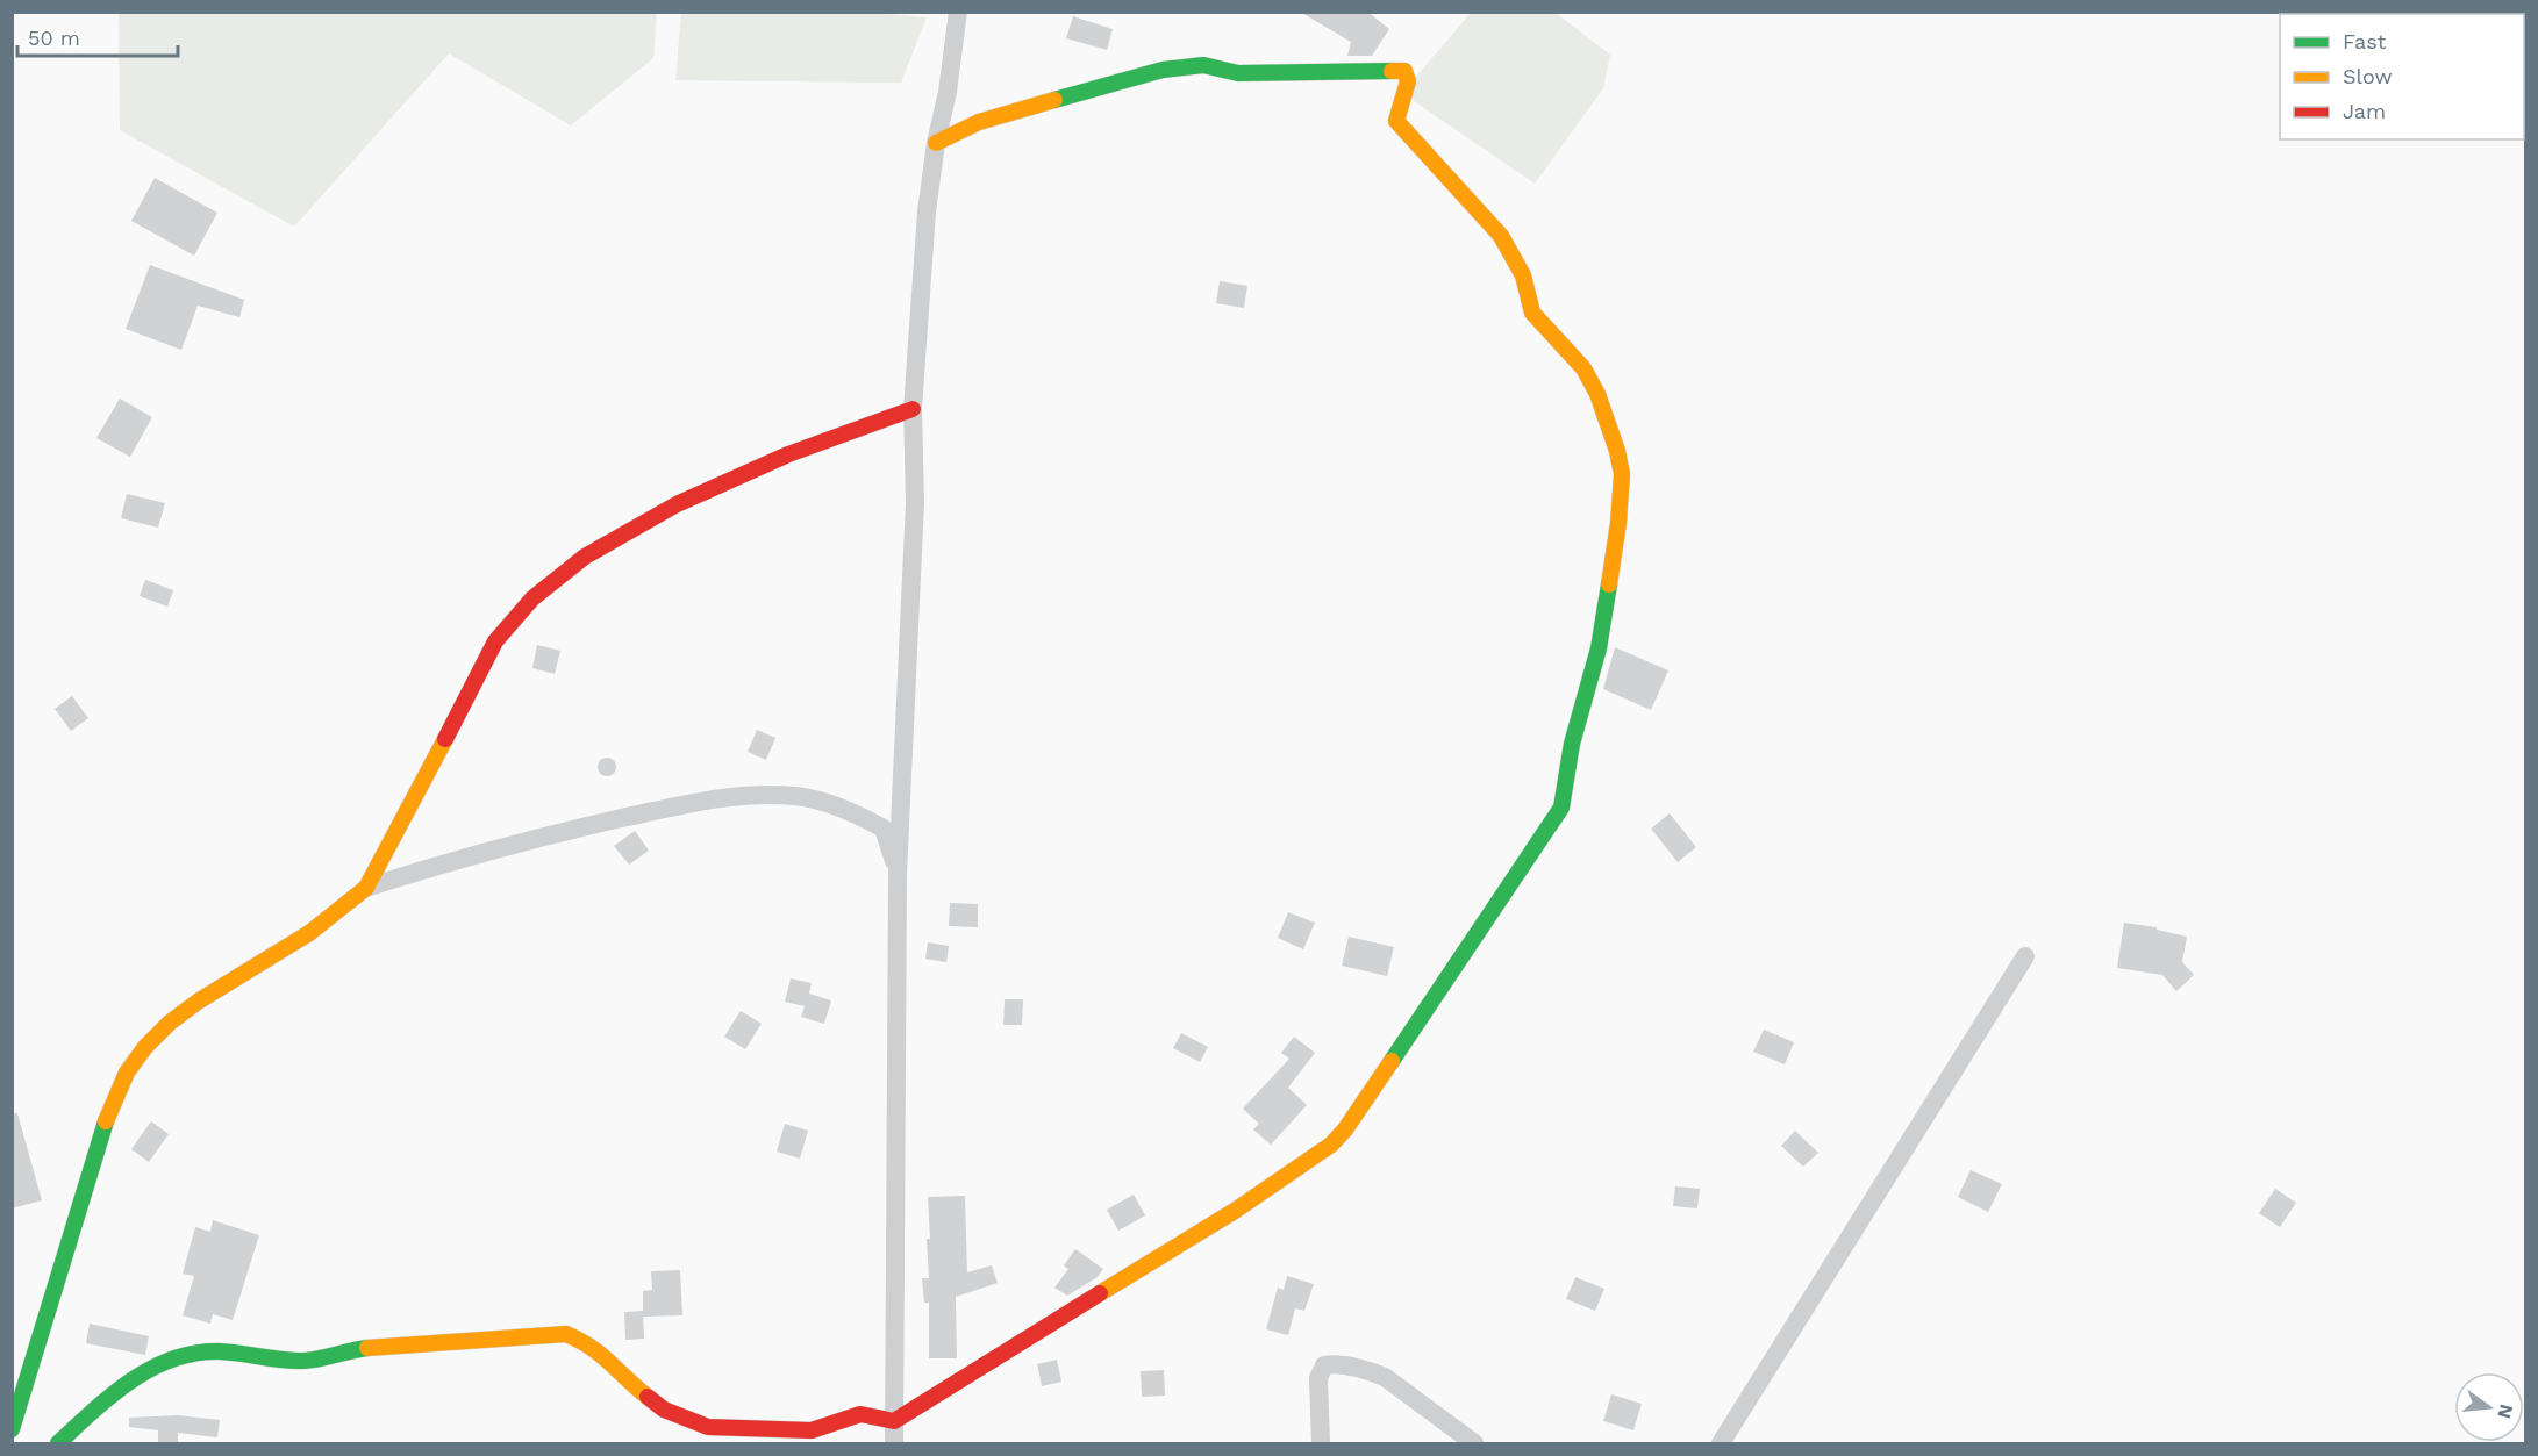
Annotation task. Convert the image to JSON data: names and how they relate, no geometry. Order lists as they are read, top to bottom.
{
  "legend": ["Fast", "Slow", "Jam"],
  "scale_bar": "50 m",
  "north": "right"
}
